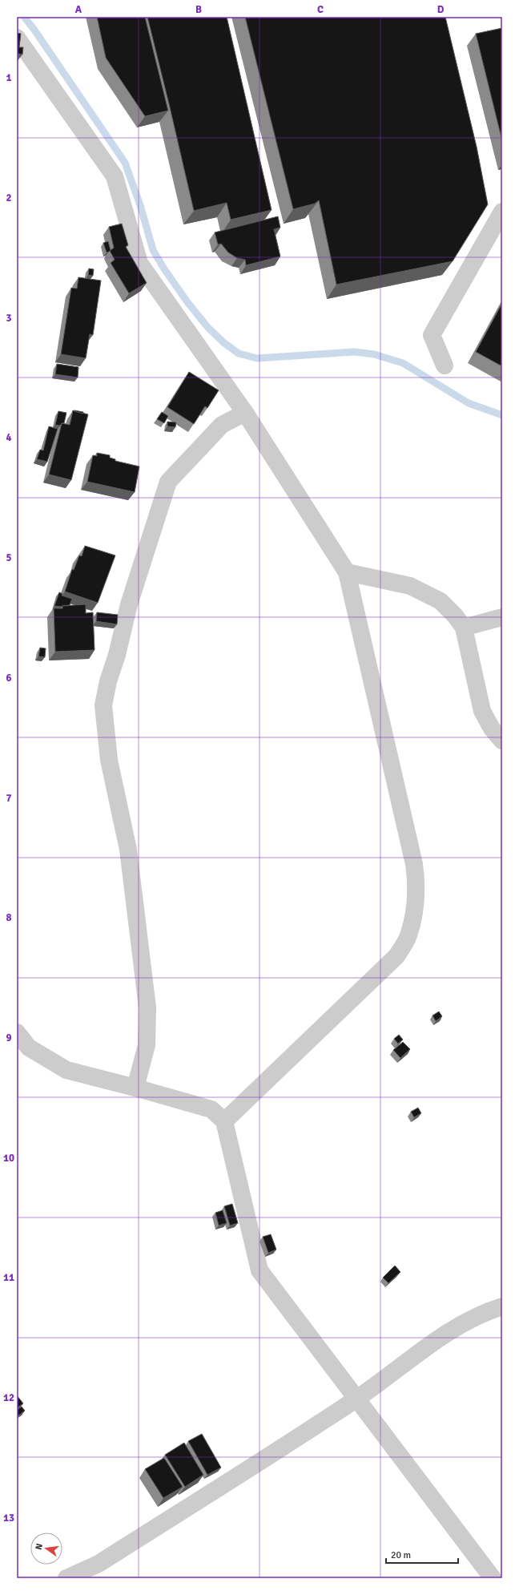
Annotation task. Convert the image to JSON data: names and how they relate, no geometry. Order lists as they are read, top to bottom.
{
  "scale_bar": "20 m",
  "north": "left",
  "grid": {
    "columns": [
      "A",
      "B",
      "C",
      "D"
    ],
    "rows": [
      "1",
      "2",
      "3",
      "4",
      "5",
      "6",
      "7",
      "8",
      "9",
      "10",
      "11",
      "12",
      "13"
    ]
  }
}
